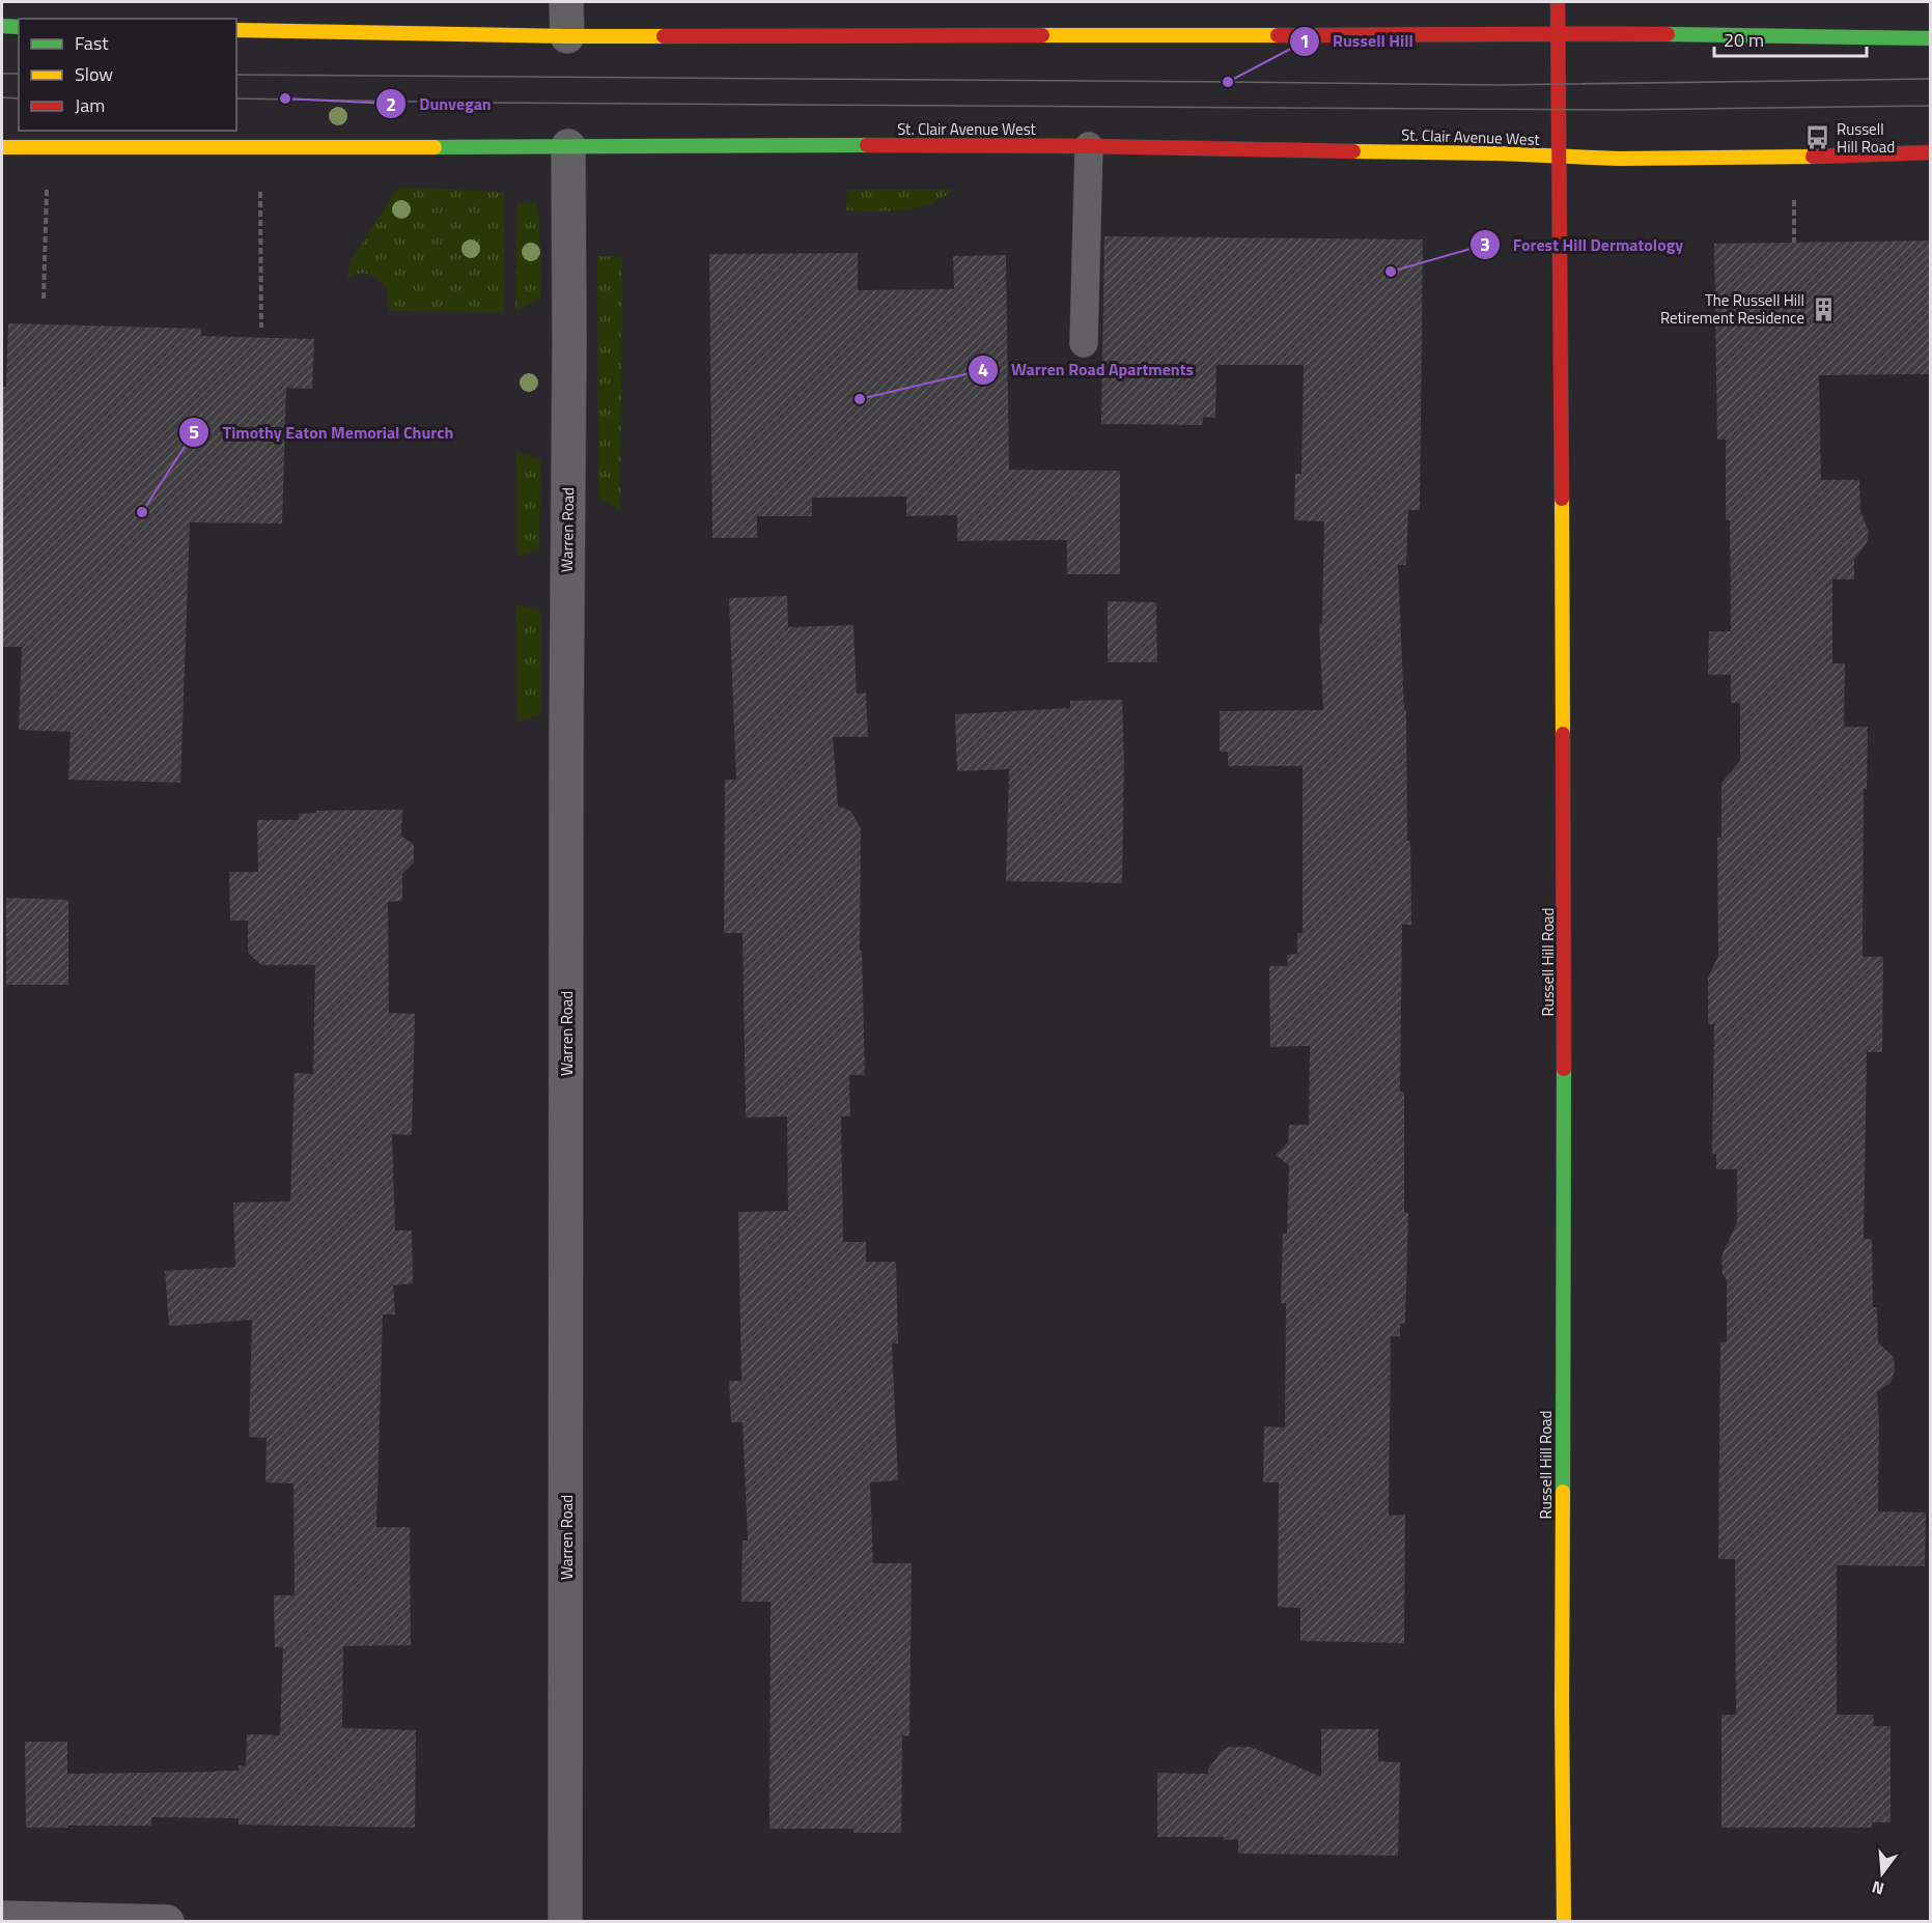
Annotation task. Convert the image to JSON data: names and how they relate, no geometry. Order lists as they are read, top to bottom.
{
  "streets": {
    "main road": ["St. Clair Avenue West", "Russell Hill Road"],
    "street": ["Warren Road"]
  },
  "crossings": [
    ["St. Clair Avenue West", "Warren Road"],
    ["St. Clair Avenue West", "Russell Hill Road"]
  ],
  "places": {
    "other": [
      "Russell Hill",
      "Dunvegan",
      "Forest Hill Dermatology",
      "Warren Road Apartments",
      "Timothy Eaton Memorial Church"
    ],
    "bus stop": ["Russell Hill Road"],
    "building": ["The Russell Hill Retirement Residence"]
  },
  "legend": ["Fast", "Slow", "Jam"],
  "scale_bar": "20 m",
  "north": "bottom"
}
